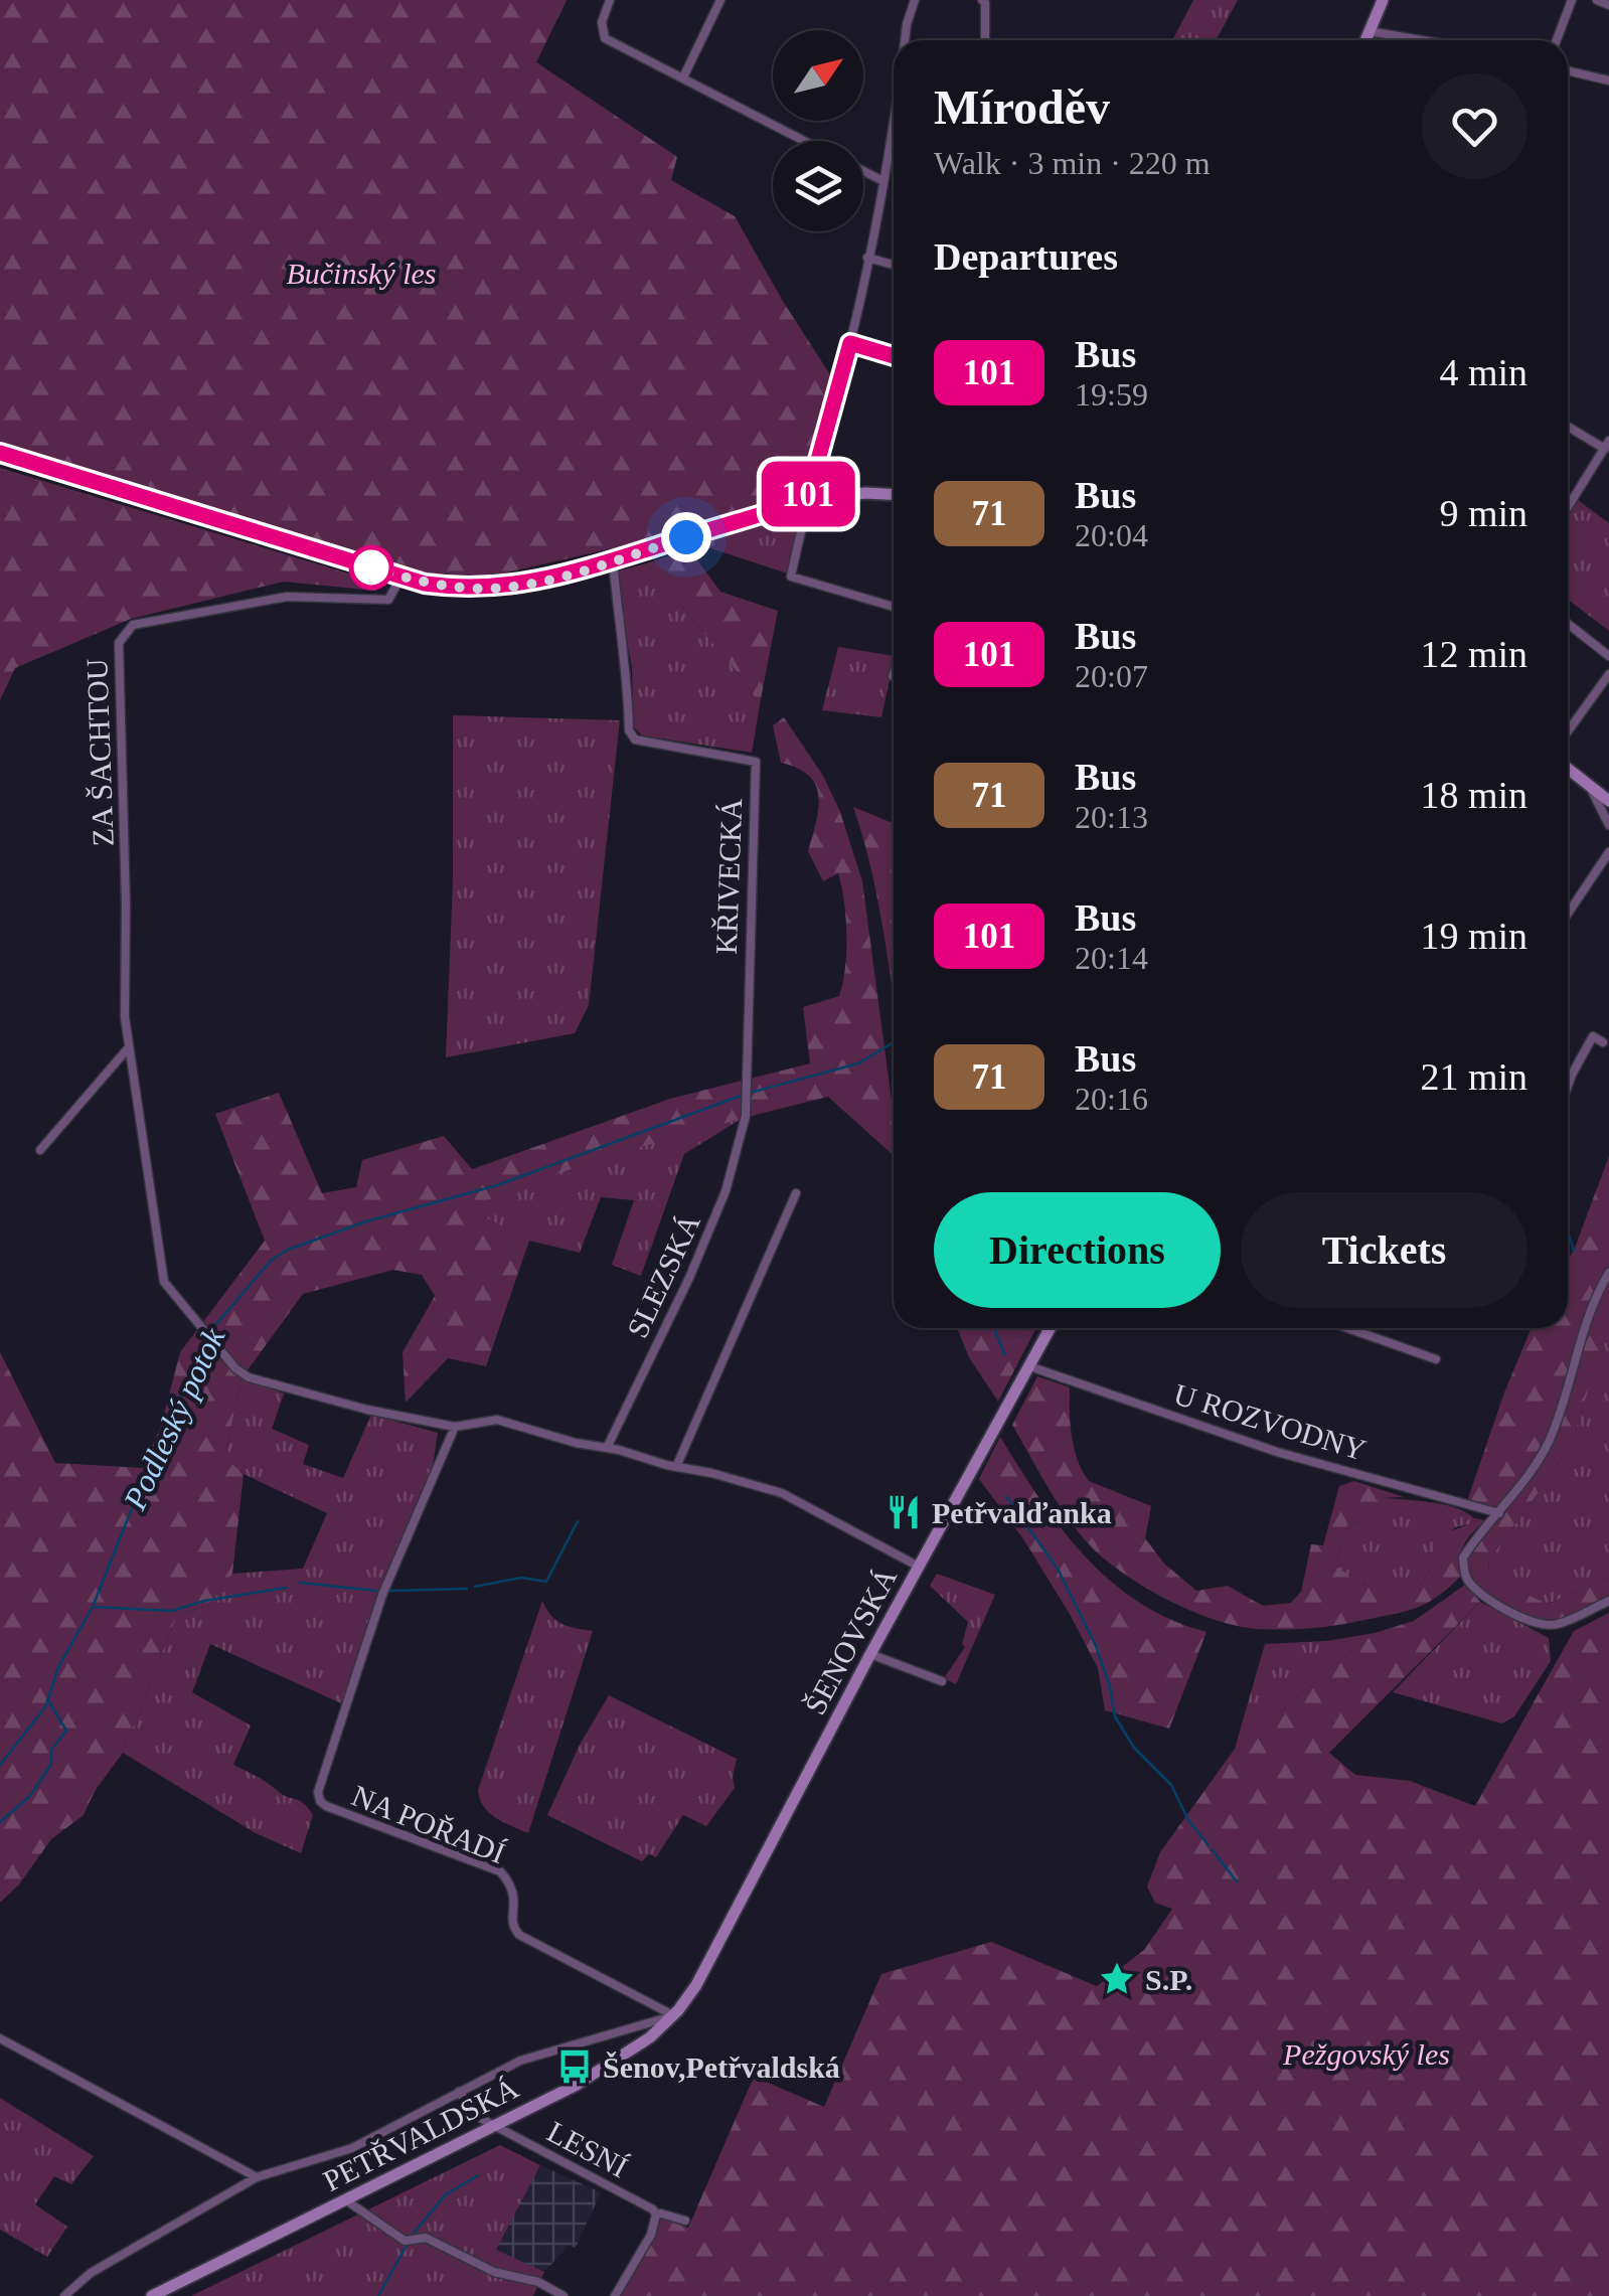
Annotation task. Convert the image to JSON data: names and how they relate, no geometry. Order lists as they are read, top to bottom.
{
  "streets": {
    "main road": ["ŠENOVSKÁ", "PETŘVALDSKÁ"],
    "street": [
      "ZA ŠACHTOU",
      "KŘIVECKÁ",
      "SLEZSKÁ",
      "U ROZVODNY",
      "NA POŘADÍ",
      "LESNÍ"
    ]
  },
  "crossings": [
    ["ZA ŠACHTOU", "NA POŘADÍ"],
    ["KŘIVECKÁ", "SLEZSKÁ"],
    ["U ROZVODNY", "ŠENOVSKÁ"],
    ["ŠENOVSKÁ", "PETŘVALDSKÁ"],
    ["NA POŘADÍ", "PETŘVALDSKÁ"],
    ["PETŘVALDSKÁ", "LESNÍ"]
  ],
  "water": ["Podleský potok"],
  "parks": ["Bučinský les", "Pežgovský les"],
  "places": {
    "restaurant": ["Petřvalďanka"],
    "place": ["S.P."],
    "bus stop": ["Šenov,Petřvaldská"]
  },
  "lines": ["bus line 101"],
  "north": "top right",
  "page": {
    "on_map": "101",
    "heading": [
      ["Míroděv", "Walk · 3 min · 220 m"],
      "Departures"
    ],
    "list": [
      {
        "mark": "101",
        "name": "Bus",
        "note": "19:59",
        "value": "4 min"
      },
      {
        "mark": "71",
        "name": "Bus",
        "note": "20:04",
        "value": "9 min"
      },
      {
        "mark": "101",
        "name": "Bus",
        "note": "20:07",
        "value": "12 min"
      },
      {
        "mark": "71",
        "name": "Bus",
        "note": "20:13",
        "value": "18 min"
      },
      {
        "mark": "101",
        "name": "Bus",
        "note": "20:14",
        "value": "19 min"
      },
      {
        "mark": "71",
        "name": "Bus",
        "note": "20:16",
        "value": "21 min"
      }
    ],
    "buttons": ["Directions", "Tickets"]
  }
}
